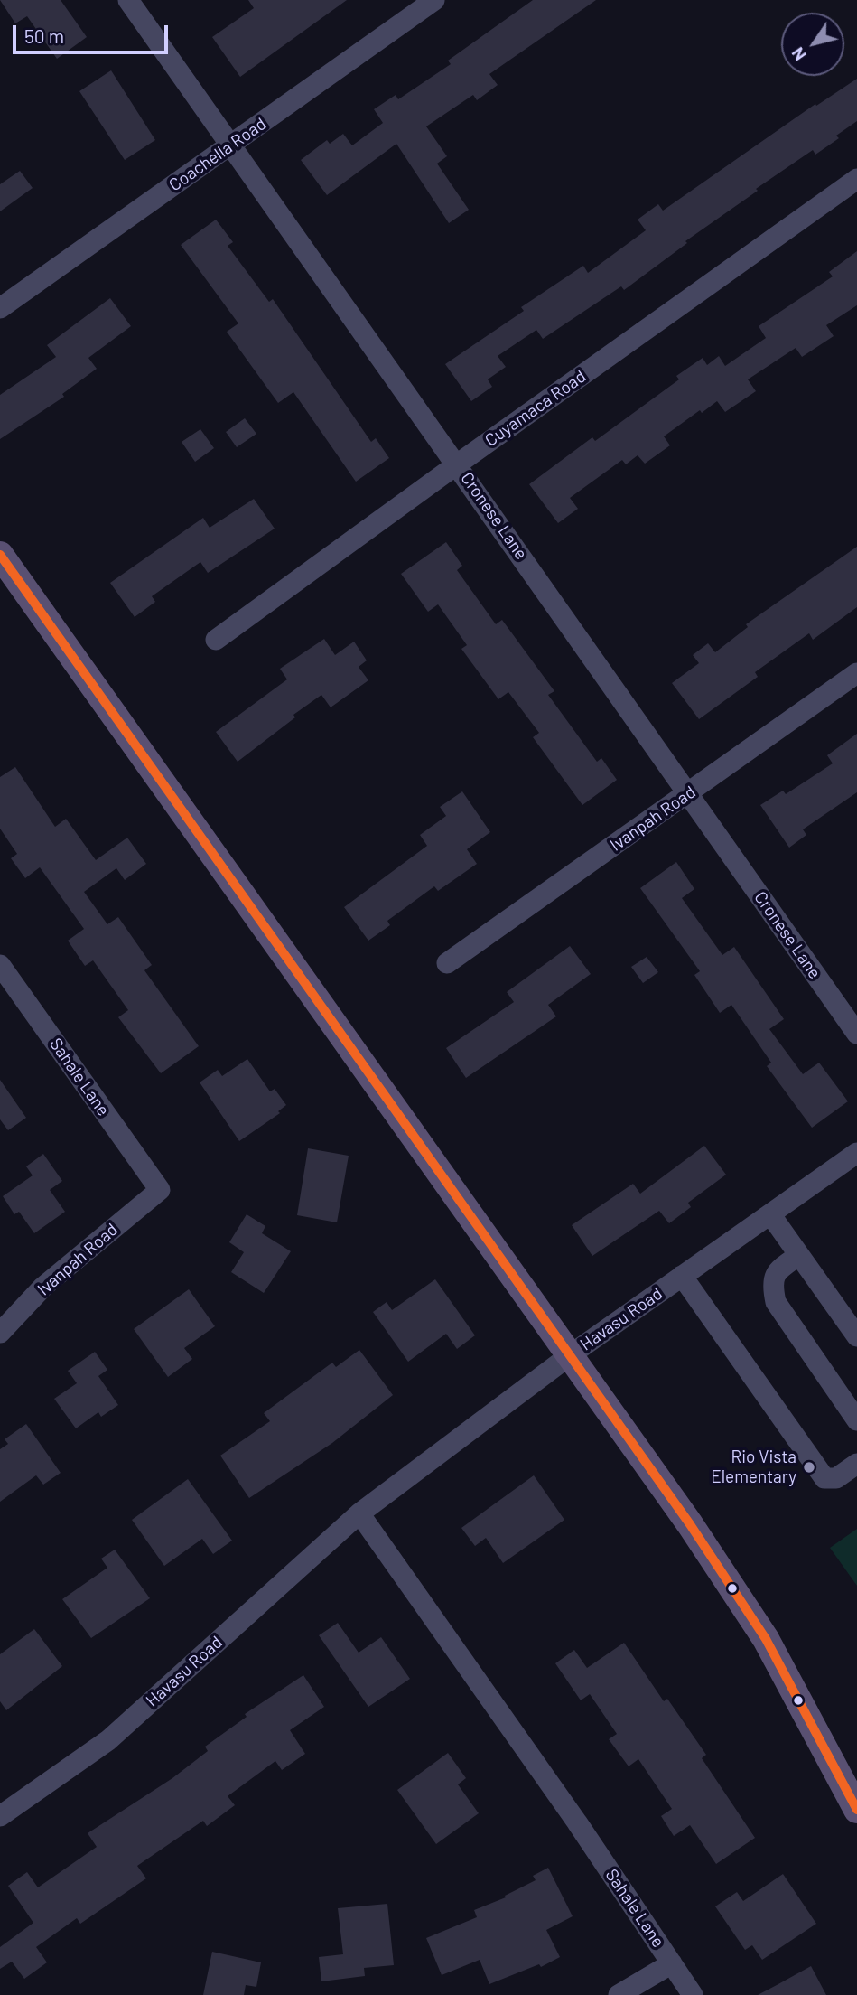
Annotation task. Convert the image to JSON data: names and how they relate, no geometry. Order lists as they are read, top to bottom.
{
  "streets": {
    "street": [
      "Coachella Road",
      "Cuyamaca Road",
      "Cronese Lane",
      "Ivanpah Road",
      "Sahale Lane",
      "Havasu Road"
    ]
  },
  "crossings": [
    ["Coachella Road", "Cronese Lane"],
    ["Cuyamaca Road", "Cronese Lane"],
    ["Cronese Lane", "Ivanpah Road"],
    ["Ivanpah Road", "Sahale Lane"],
    ["Sahale Lane", "Havasu Road"]
  ],
  "places": ["Rio Vista Elementary"],
  "scale_bar": "50 m",
  "north": "bottom left"
}
